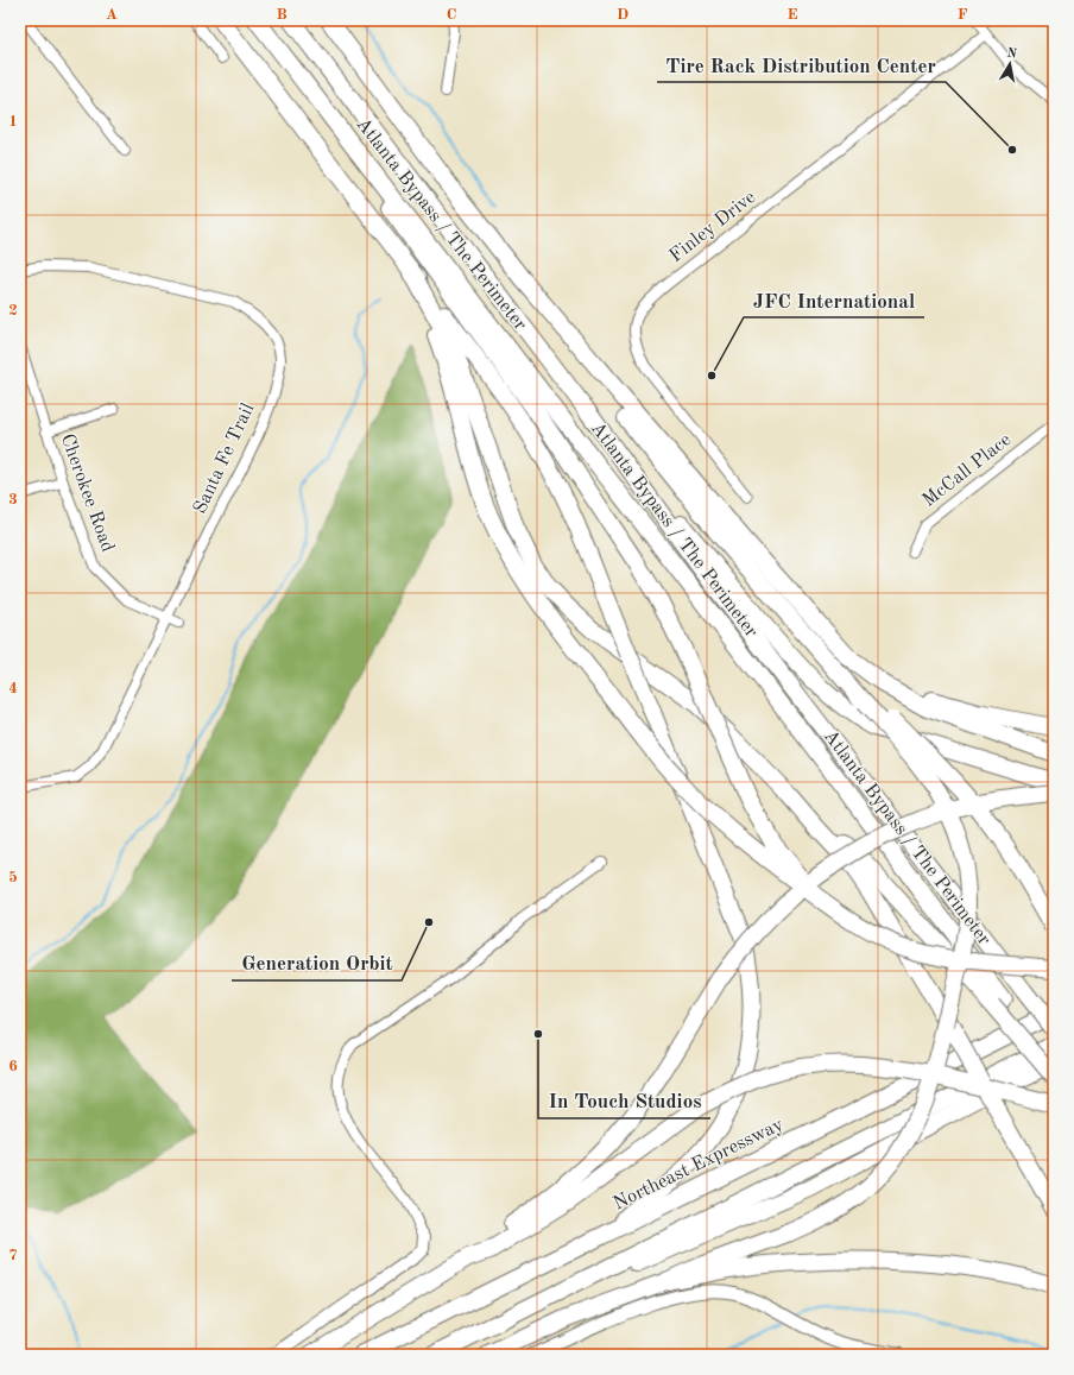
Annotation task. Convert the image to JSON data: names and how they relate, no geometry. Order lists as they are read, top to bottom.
{
  "streets": {
    "highway": ["Atlanta Bypass / The Perimeter", "Northeast Expressway"],
    "street": [
      "Finley Drive",
      "Santa Fe Trail",
      "McCall Place",
      "Cherokee Road"
    ]
  },
  "crossings": [
    ["Santa Fe Trail", "Cherokee Road"]
  ],
  "places": [
    "Tire Rack Distribution Center",
    "JFC International",
    "Generation Orbit",
    "In Touch Studios"
  ],
  "north": "top",
  "grid": {
    "columns": [
      "A",
      "B",
      "C",
      "D",
      "E",
      "F"
    ],
    "rows": [
      "1",
      "2",
      "3",
      "4",
      "5",
      "6",
      "7"
    ]
  }
}
